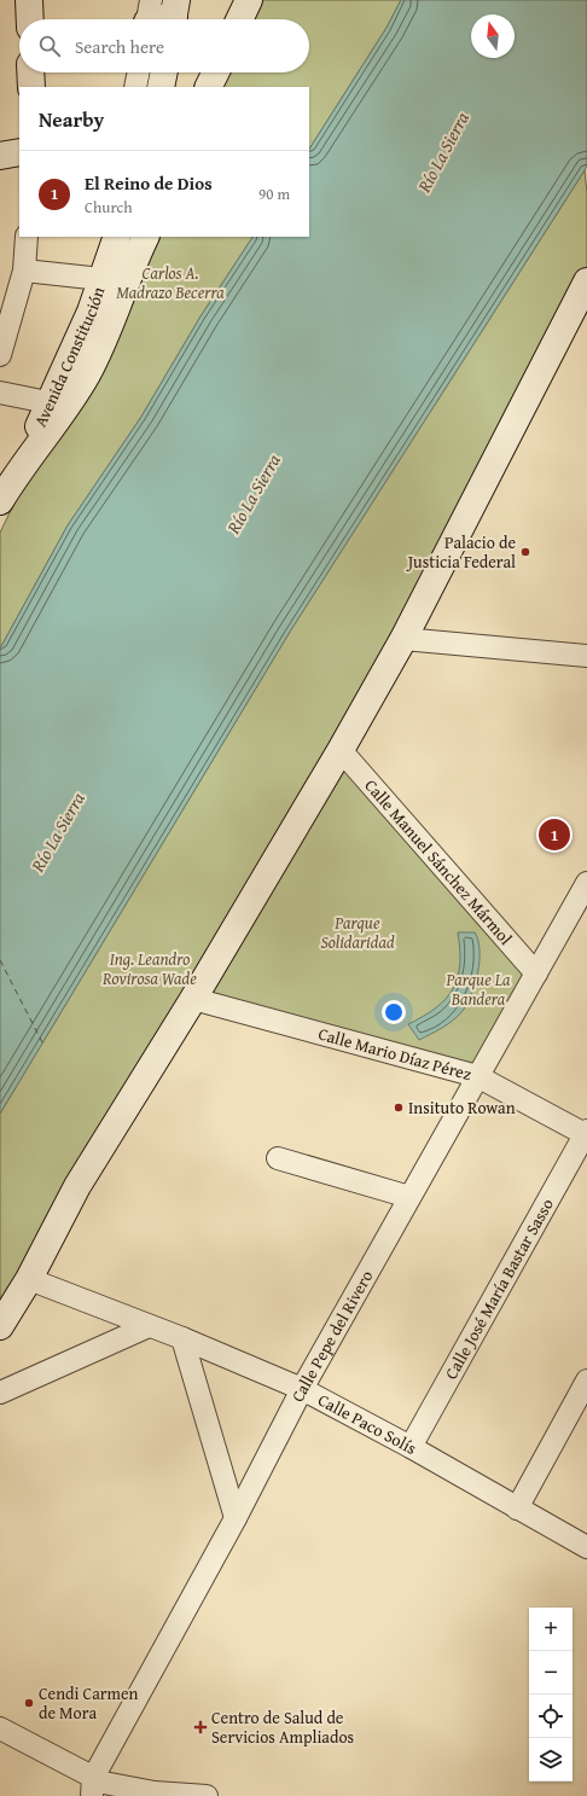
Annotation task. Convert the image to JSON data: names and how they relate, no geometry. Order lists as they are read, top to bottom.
{
  "streets": {
    "main road": ["Avenida Constitución"],
    "street": [
      "Calle Manuel Sánchez Mármol",
      "Calle Mario Díaz Pérez",
      "Calle José María Bastar Sasso",
      "Calle Pepe del Rivero",
      "Calle Paco Solís"
    ]
  },
  "crossings": [
    ["Calle Manuel Sánchez Mármol", "Calle Pepe del Rivero"],
    ["Calle Mario Díaz Pérez", "Calle José María Bastar Sasso"],
    ["Calle Mario Díaz Pérez", "Calle Pepe del Rivero"],
    ["Calle José María Bastar Sasso", "Calle Paco Solís"],
    ["Calle Pepe del Rivero", "Calle Paco Solís"]
  ],
  "water": ["Río La Sierra"],
  "parks": [
    "Carlos A. Madrazo Becerra",
    "Parque Solidaridad",
    "Ing. Leandro Rovirosa Wade",
    "Parque La Bandera"
  ],
  "places": {
    "other": ["Palacio de Justicia Federal", "Insituto Rowan", "Cendi Carmen de Mora"],
    "health": ["Centro de Salud de Servicios Ampliados"]
  },
  "north": "top",
  "page": {
    "search": "Search here",
    "heading": "Nearby",
    "list": [
      {
        "mark": "1",
        "name": "El Reino de Dios",
        "note": "Church",
        "value": "90 m"
      }
    ],
    "pins": "1",
    "map_buttons": ["+", "−"]
  }
}
